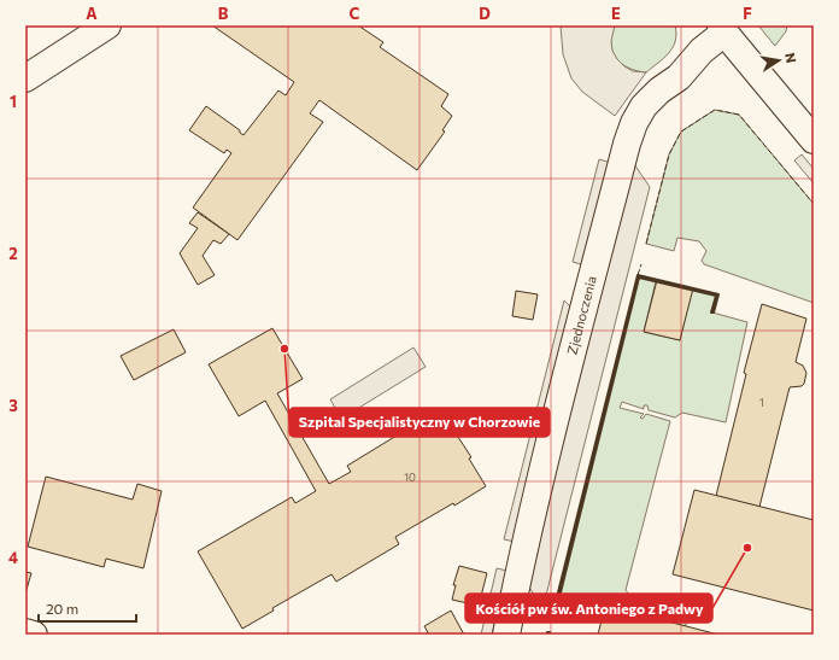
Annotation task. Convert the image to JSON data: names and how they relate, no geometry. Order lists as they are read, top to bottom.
{
  "streets": {
    "street": ["Zjednoczenia"]
  },
  "places": ["Szpital Specjalistyczny w Chorzowie", "Kościół pw św. Antoniego z Padwy"],
  "house_numbers": ["1", "10"],
  "scale_bar": "20 m",
  "north": "right",
  "grid": {
    "columns": [
      "A",
      "B",
      "C",
      "D",
      "E",
      "F"
    ],
    "rows": [
      "1",
      "2",
      "3",
      "4"
    ]
  }
}
